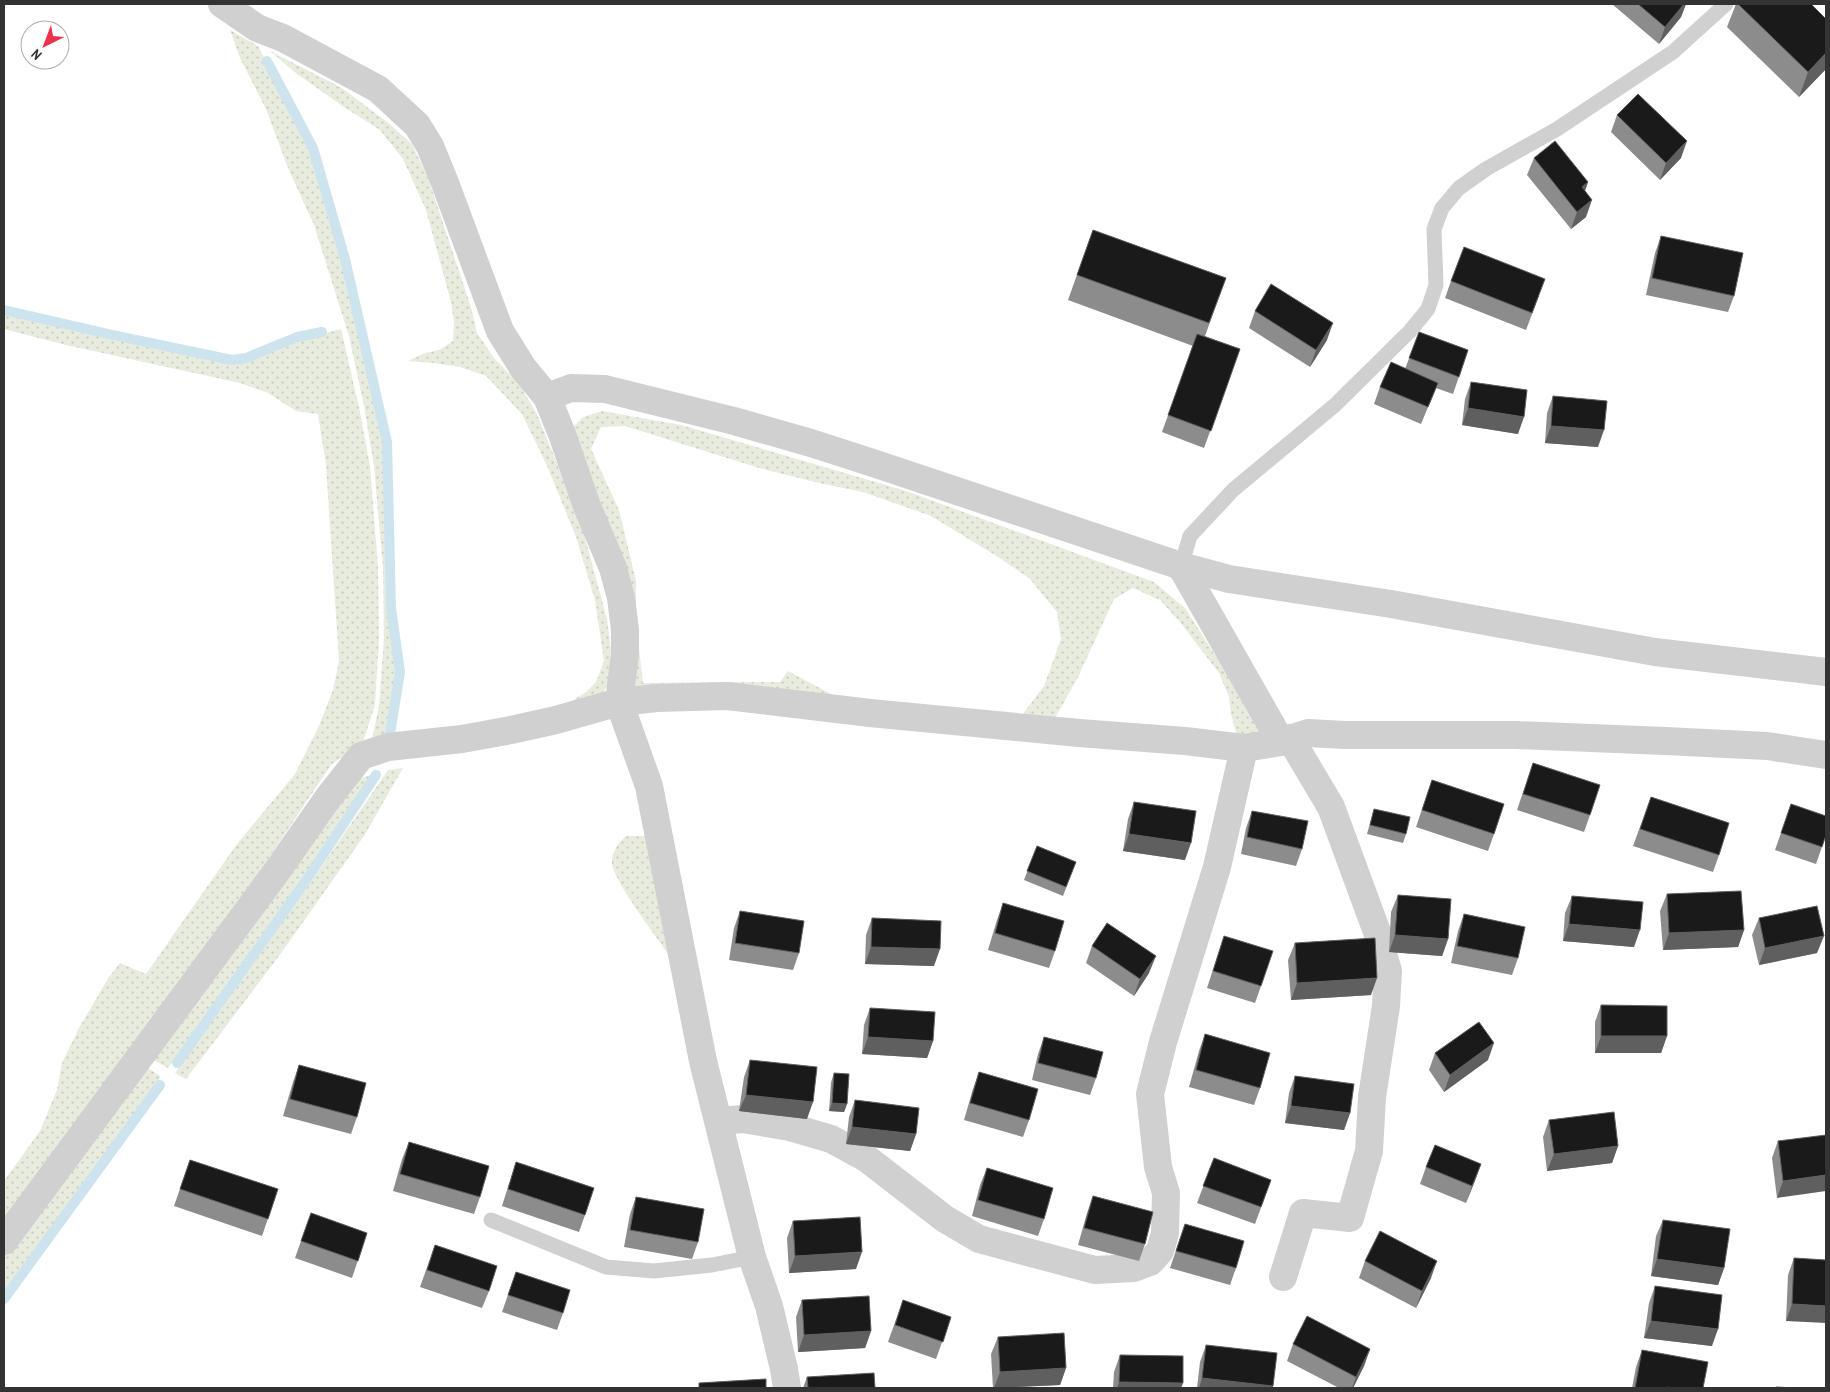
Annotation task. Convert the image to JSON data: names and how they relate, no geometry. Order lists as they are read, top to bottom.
{
  "north": "bottom left"
}
